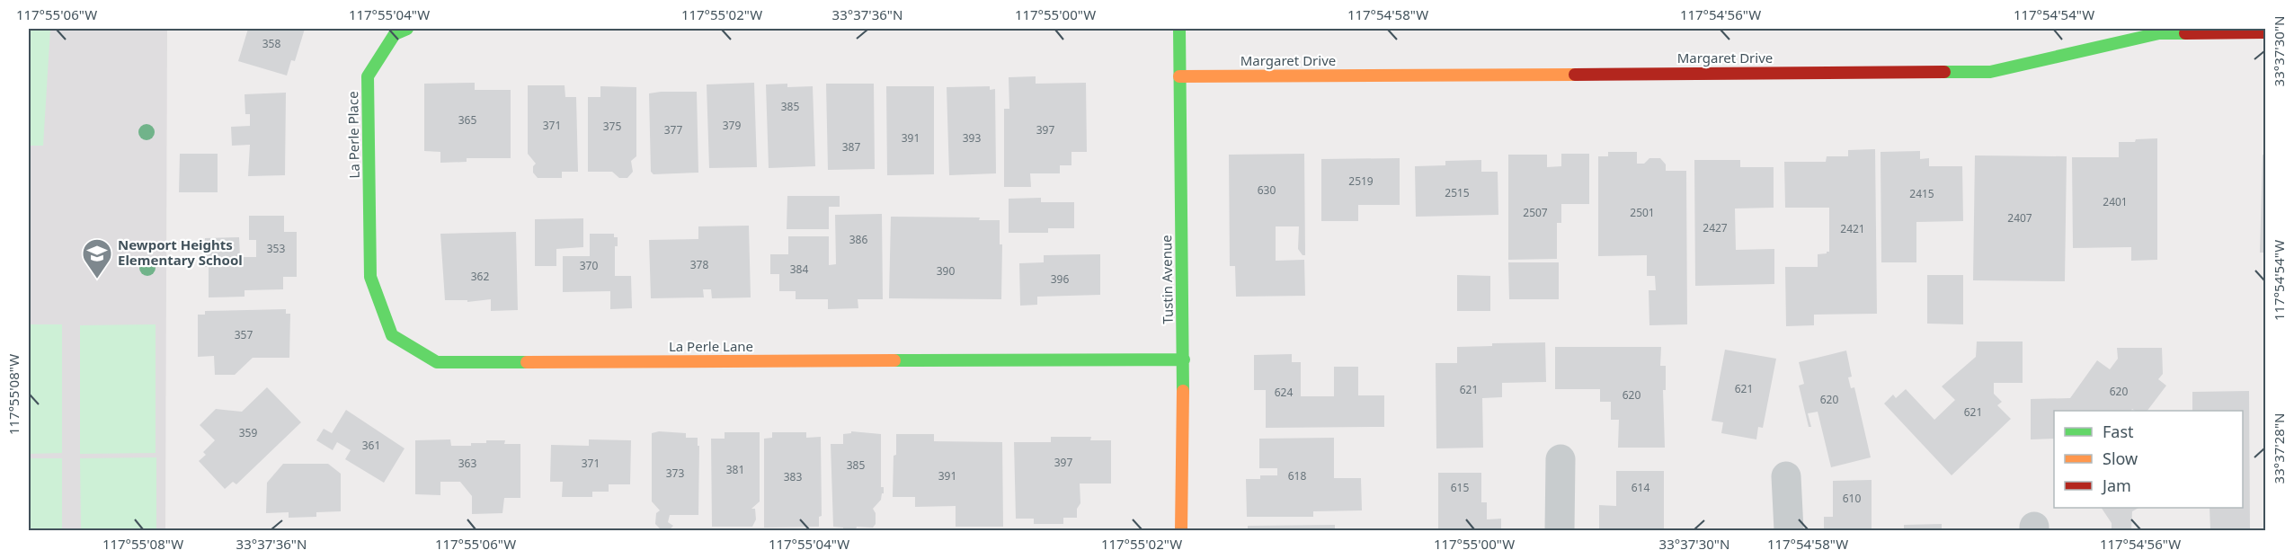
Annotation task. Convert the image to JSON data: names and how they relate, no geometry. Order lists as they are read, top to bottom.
{
  "streets": {
    "street": [
      "Margaret Drive",
      "La Perle Place",
      "Tustin Avenue",
      "La Perle Lane"
    ]
  },
  "crossings": [
    ["Margaret Drive", "Tustin Avenue"],
    ["La Perle Place", "La Perle Lane"],
    ["Tustin Avenue", "La Perle Lane"]
  ],
  "places": {
    "school or university": ["Newport Heights Elementary School"]
  },
  "house_numbers": [
    "358",
    "385",
    "365",
    "371",
    "379",
    "375",
    "377",
    "397",
    "391",
    "393",
    "387",
    "2519",
    "630",
    "2515",
    "2415",
    "2401",
    "2507",
    "2501",
    "2407",
    "2427",
    "2421",
    "386",
    "353",
    "378",
    "370",
    "384",
    "390",
    "362",
    "396",
    "357",
    "621",
    "621",
    "620",
    "624",
    "620",
    "620",
    "621",
    "359",
    "361",
    "397",
    "363",
    "371",
    "385",
    "381",
    "373",
    "391",
    "618",
    "383",
    "615",
    "614",
    "610"
  ],
  "legend": ["Fast", "Slow", "Jam"],
  "coordinates": [
    "117°55'06\"W",
    "117°55'04\"W",
    "117°55'02\"W",
    "33°37'36\"N",
    "117°55'00\"W",
    "117°54'58\"W",
    "117°54'56\"W",
    "117°54'54\"W",
    "33°37'30\"N",
    "117°55'08\"W",
    "33°37'28\"N"
  ]
}
